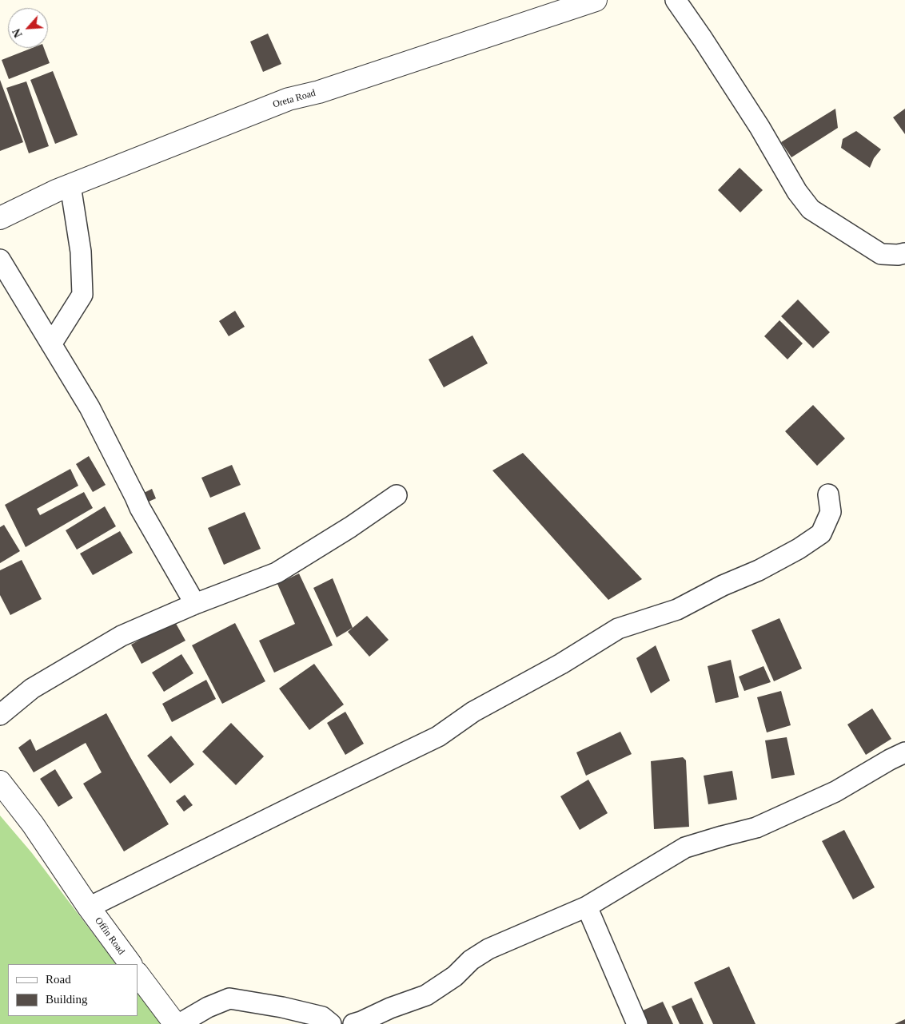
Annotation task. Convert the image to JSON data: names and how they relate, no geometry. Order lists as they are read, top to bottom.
{
  "streets": {
    "street": ["Oreta Road", "Offin Road"]
  },
  "legend": ["Road", "Building"],
  "north": "bottom left"
}
